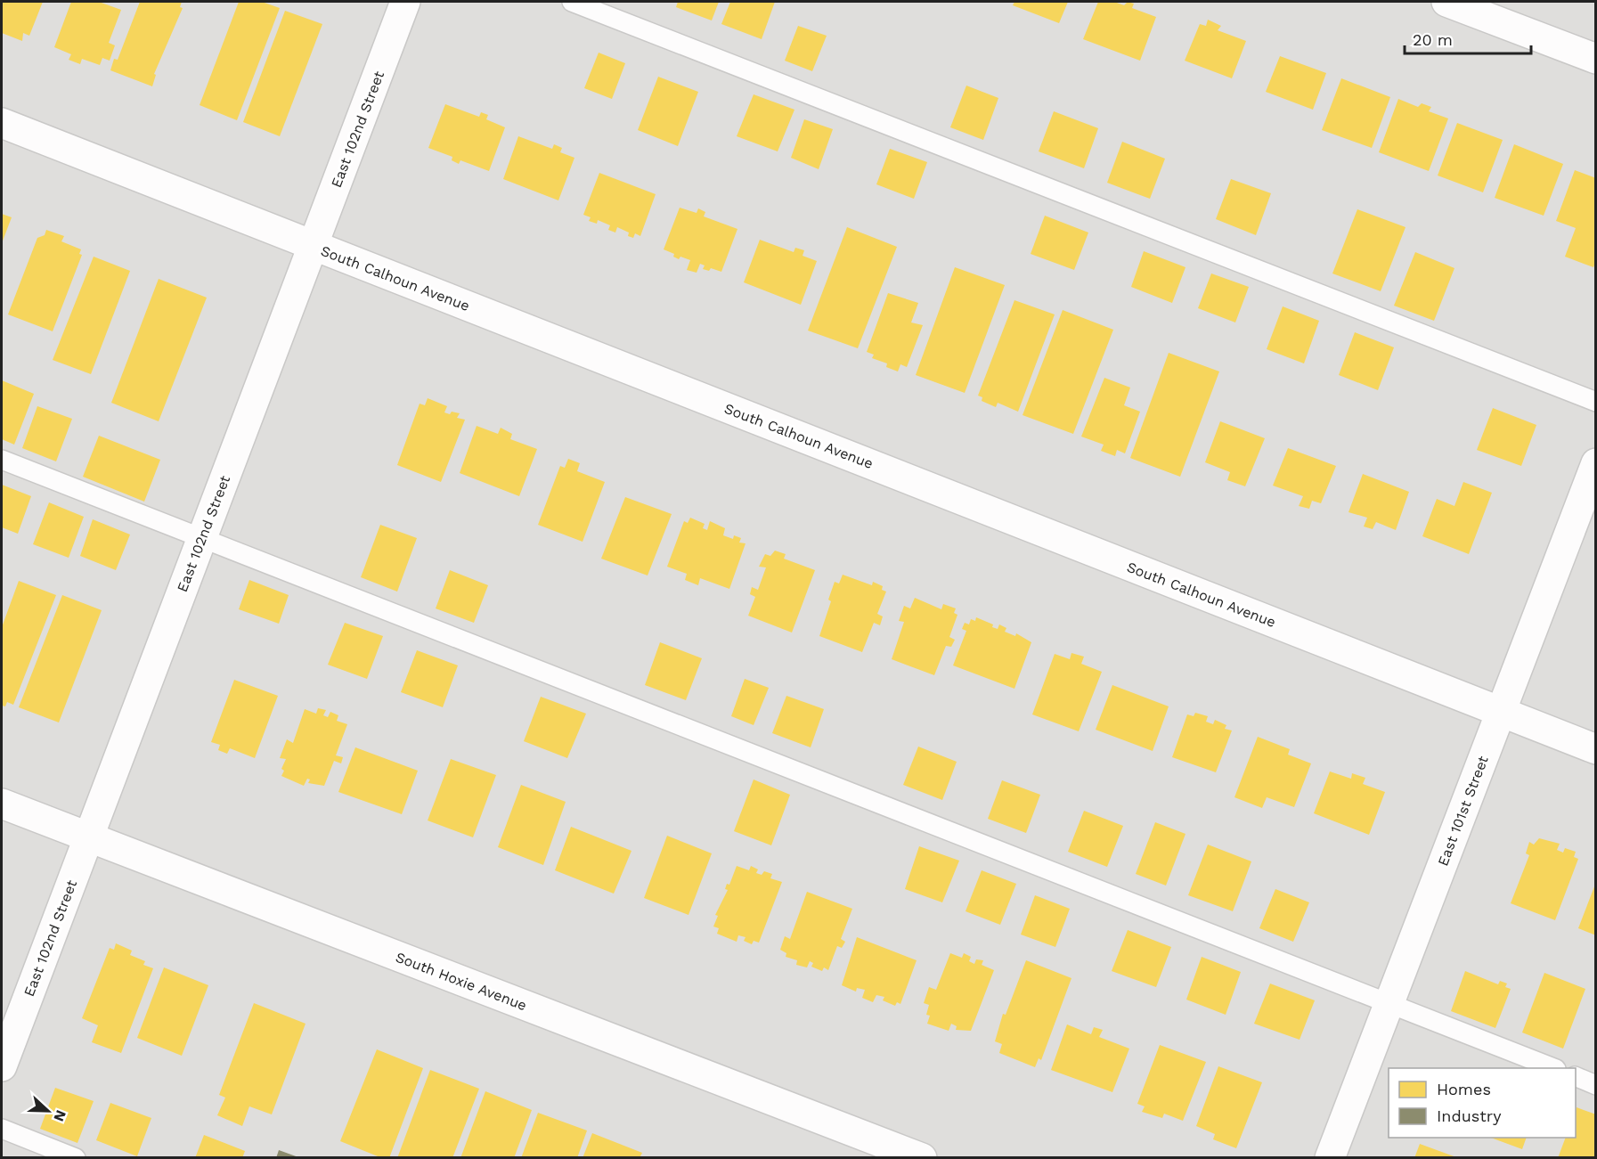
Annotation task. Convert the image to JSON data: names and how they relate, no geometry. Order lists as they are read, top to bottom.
{
  "streets": {
    "street": [
      "East 102nd Street",
      "South Calhoun Avenue",
      "East 101st Street",
      "South Hoxie Avenue"
    ]
  },
  "crossings": [
    ["East 102nd Street", "South Calhoun Avenue"],
    ["East 102nd Street", "South Hoxie Avenue"],
    ["South Calhoun Avenue", "East 101st Street"]
  ],
  "legend": ["Homes", "Industry"],
  "scale_bar": "20 m",
  "north": "right"
}
